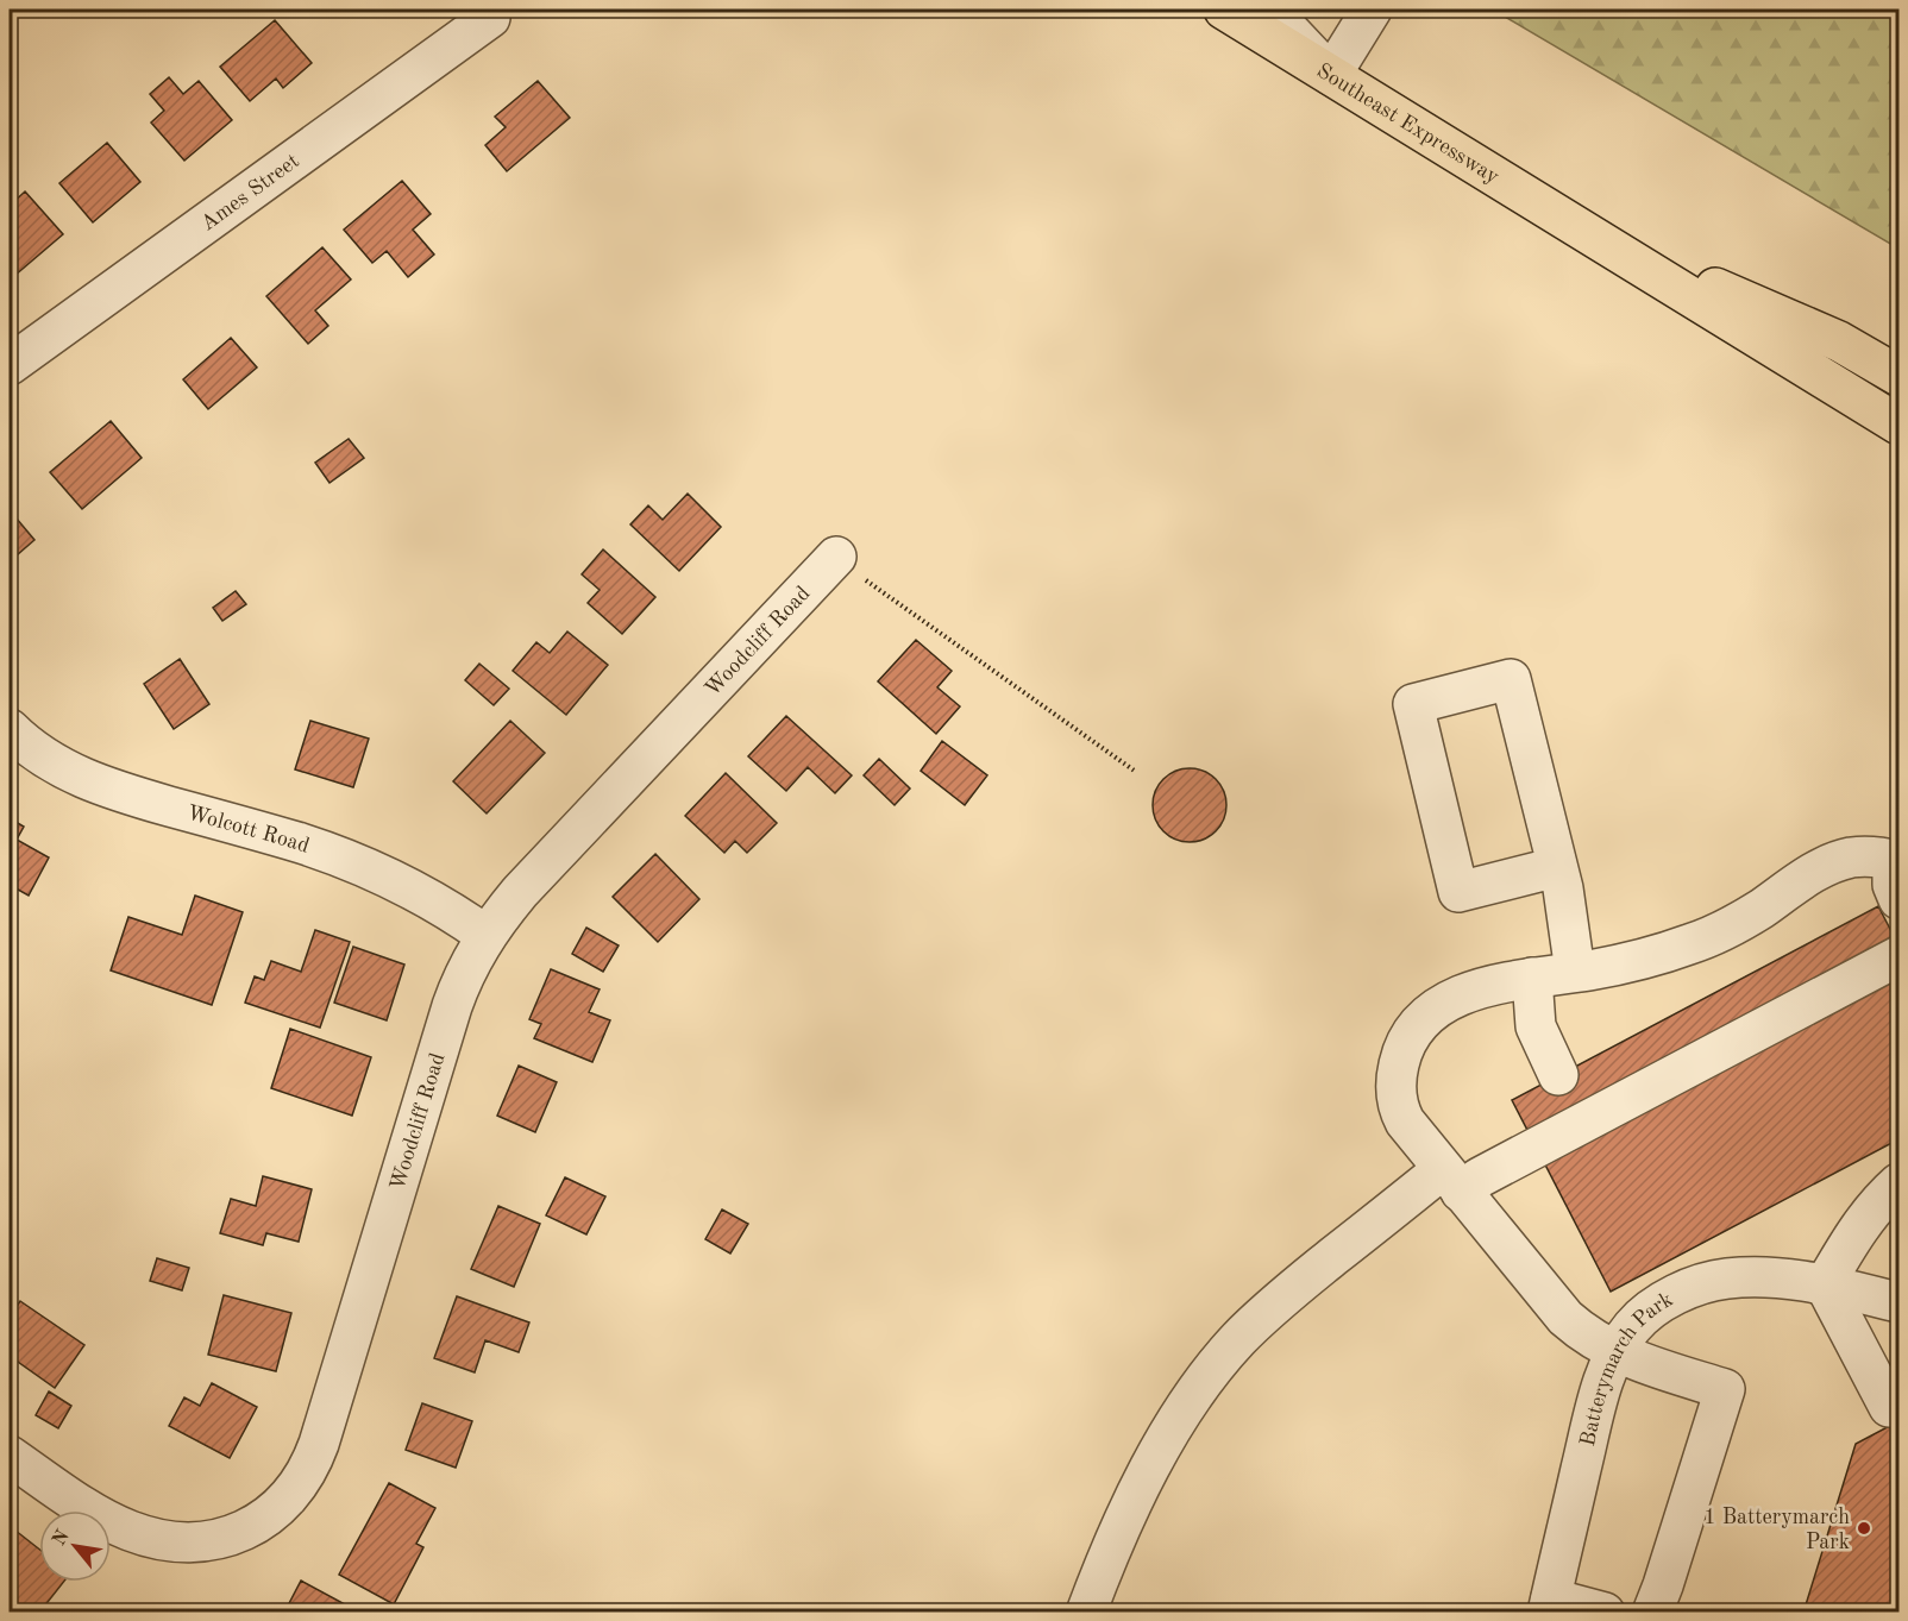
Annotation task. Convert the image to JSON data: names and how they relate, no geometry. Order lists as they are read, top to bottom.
{
  "streets": {
    "highway": ["Southeast Expressway"],
    "street": [
      "Ames Street",
      "Woodcliff Road",
      "Wolcott Road",
      "Batterymarch Park"
    ]
  },
  "crossings": [
    ["Woodcliff Road", "Wolcott Road"]
  ],
  "places": ["1 Batterymarch Park"],
  "north": "top left"
}
